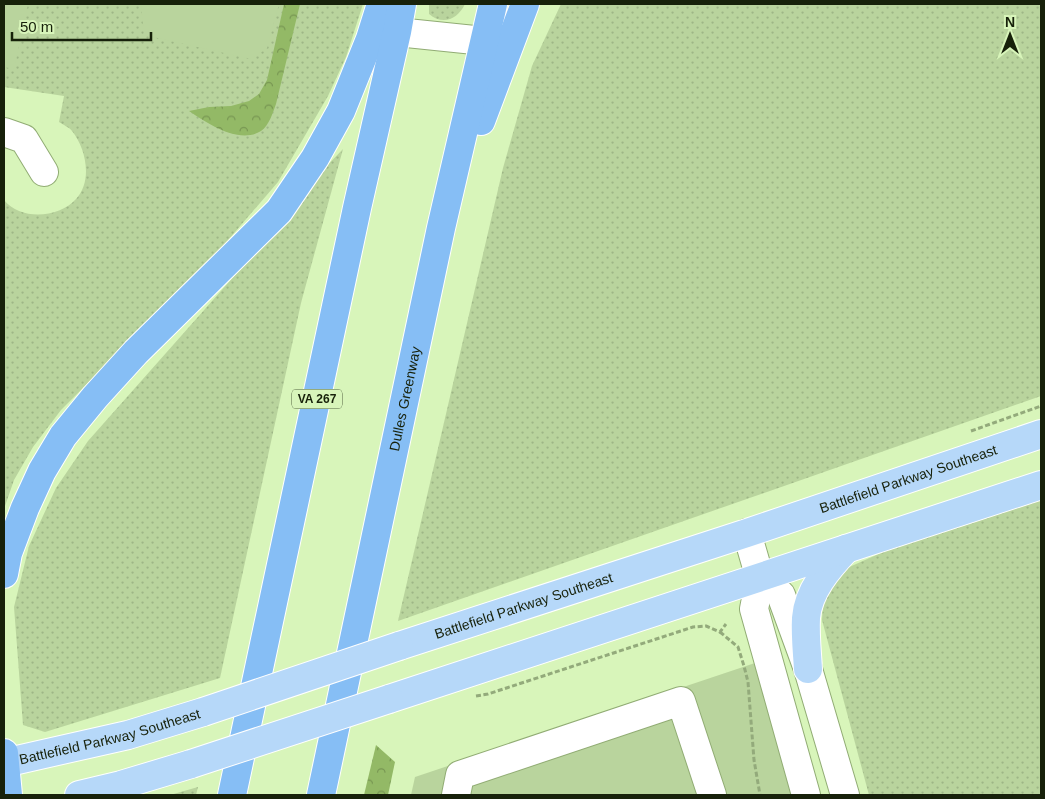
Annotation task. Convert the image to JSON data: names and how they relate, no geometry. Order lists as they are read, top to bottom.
{
  "streets": {
    "highway": ["VA 267", "Dulles Greenway"],
    "main road": ["Battlefield Parkway Southeast"]
  },
  "scale_bar": "50 m",
  "north": "top"
}
